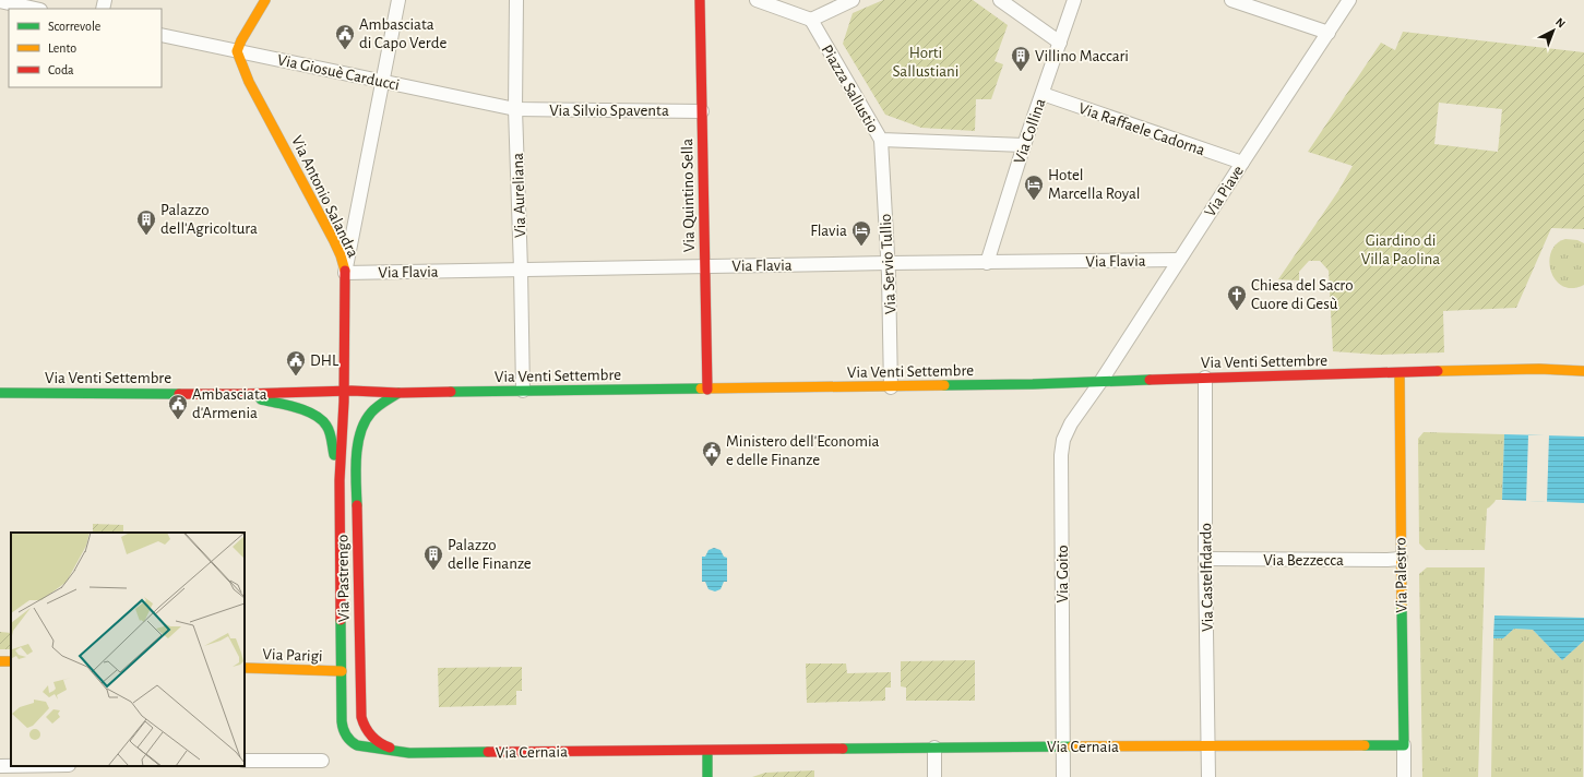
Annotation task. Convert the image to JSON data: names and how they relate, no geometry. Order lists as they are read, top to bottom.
{
  "streets": {
    "main road": [
      "Via Quintino Sella",
      "Via Antonio Salandra",
      "Via Venti Settembre",
      "Via Palestro",
      "Via Pastrengo",
      "Via Parigi",
      "Via Cernaia"
    ],
    "street": [
      "Via Giosuè Carducci",
      "Piazza Sallustio",
      "Via Silvio Spaventa",
      "Via Raffaele Cadorna",
      "Via Collina",
      "Via Piave",
      "Via Aureliana",
      "Via Flavia",
      "Via Servio Tullio",
      "Via Bezzecca",
      "Via Goito",
      "Via Castelfidardo"
    ]
  },
  "crossings": [
    ["Via Giosuè Carducci", "Via Silvio Spaventa"],
    ["Via Giosuè Carducci", "Via Aureliana"],
    ["Via Giosuè Carducci", "Via Antonio Salandra"],
    ["Piazza Sallustio", "Via Collina"],
    ["Piazza Sallustio", "Via Servio Tullio"],
    ["Via Silvio Spaventa", "Via Aureliana"],
    ["Via Silvio Spaventa", "Via Quintino Sella"],
    ["Via Raffaele Cadorna", "Via Collina"],
    ["Via Raffaele Cadorna", "Via Piave"],
    ["Via Collina", "Via Flavia"],
    ["Via Piave", "Via Flavia"],
    ["Via Piave", "Via Venti Settembre"],
    ["Via Piave", "Via Goito"],
    ["Via Aureliana", "Via Flavia"],
    ["Via Aureliana", "Via Venti Settembre"],
    ["Via Quintino Sella", "Via Flavia"],
    ["Via Quintino Sella", "Via Venti Settembre"],
    ["Via Antonio Salandra", "Via Flavia"],
    ["Via Antonio Salandra", "Via Venti Settembre"],
    ["Via Antonio Salandra", "Via Pastrengo"],
    ["Via Flavia", "Via Servio Tullio"],
    ["Via Servio Tullio", "Via Venti Settembre"],
    ["Via Venti Settembre", "Via Goito"],
    ["Via Venti Settembre", "Via Palestro"],
    ["Via Venti Settembre", "Via Castelfidardo"],
    ["Via Venti Settembre", "Via Pastrengo"],
    ["Via Bezzecca", "Via Palestro"],
    ["Via Bezzecca", "Via Castelfidardo"],
    ["Via Goito", "Via Cernaia"],
    ["Via Palestro", "Via Cernaia"],
    ["Via Castelfidardo", "Via Cernaia"],
    ["Via Pastrengo", "Via Parigi"],
    ["Via Pastrengo", "Via Cernaia"]
  ],
  "parks": ["Horti Sallustiani", "Giardino di Villa Paolina"],
  "places": {
    "public building": [
      "Ambasciata di Capo Verde",
      "DHL",
      "Ambasciata d'Armenia",
      "Ministero dell'Economia e delle Finanze"
    ],
    "building": ["Villino Maccari", "Palazzo dell'Agricoltura", "Palazzo delle Finanze"],
    "hotel": ["Hotel Marcella Royal", "Flavia"],
    "church": ["Chiesa del Sacro Cuore di Gesù"]
  },
  "legend": ["Scorrevole", "Lento", "Coda"],
  "north": "top right"
}
